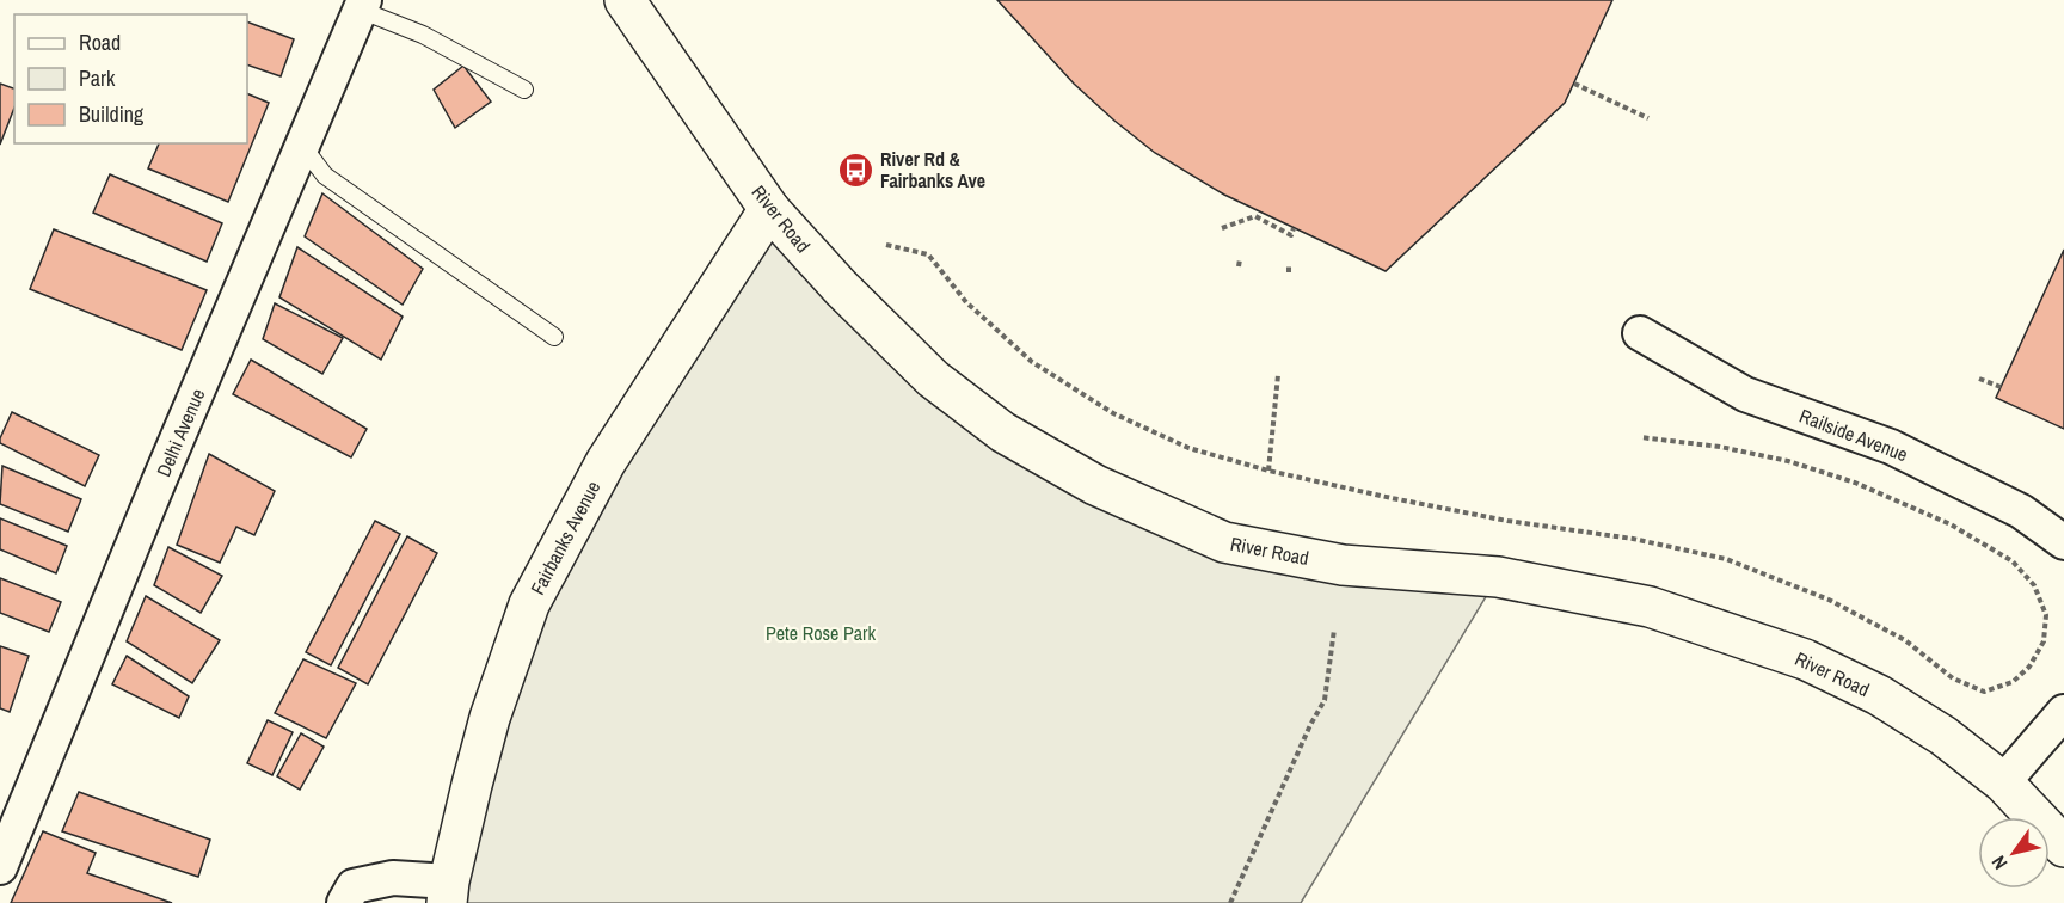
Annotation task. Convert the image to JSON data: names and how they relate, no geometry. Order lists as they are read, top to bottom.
{
  "streets": {
    "main road": ["River Road", "Fairbanks Avenue"],
    "street": ["Delhi Avenue", "Railside Avenue"]
  },
  "crossings": [
    ["River Road", "Fairbanks Avenue"]
  ],
  "parks": ["Pete Rose Park"],
  "places": {
    "bus stop": ["River Rd & Fairbanks Ave"]
  },
  "legend": ["Road", "Park", "Building"],
  "north": "bottom left"
}
